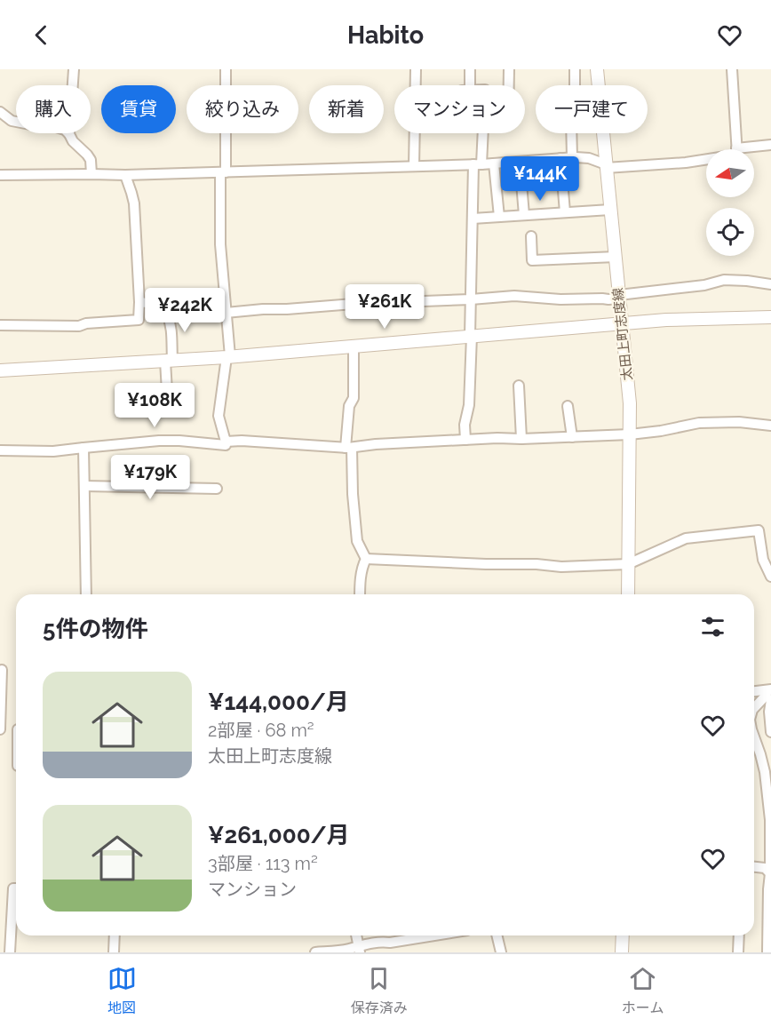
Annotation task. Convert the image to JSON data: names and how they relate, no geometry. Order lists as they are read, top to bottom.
{
  "streets": {
    "street": ["太田上町志度線"]
  },
  "north": "left",
  "page": {
    "header": "Habito",
    "chip": [
      "購入",
      "賃貸",
      "絞り込み",
      "新着",
      "マンション",
      "一戸建て"
    ],
    "price": [
      "¥144K",
      "¥261K",
      "¥242K",
      "¥108K",
      "¥179K"
    ],
    "heading": "5件の物件",
    "list": [
      {
        "name": "¥144,000/月",
        "note": "2部屋 · 68 m² · 太田上町志度線"
      },
      {
        "name": "¥261,000/月",
        "note": "3部屋 · 113 m² · マンション"
      }
    ],
    "tabs": ["地図", "保存済み", "ホーム"]
  }
}
